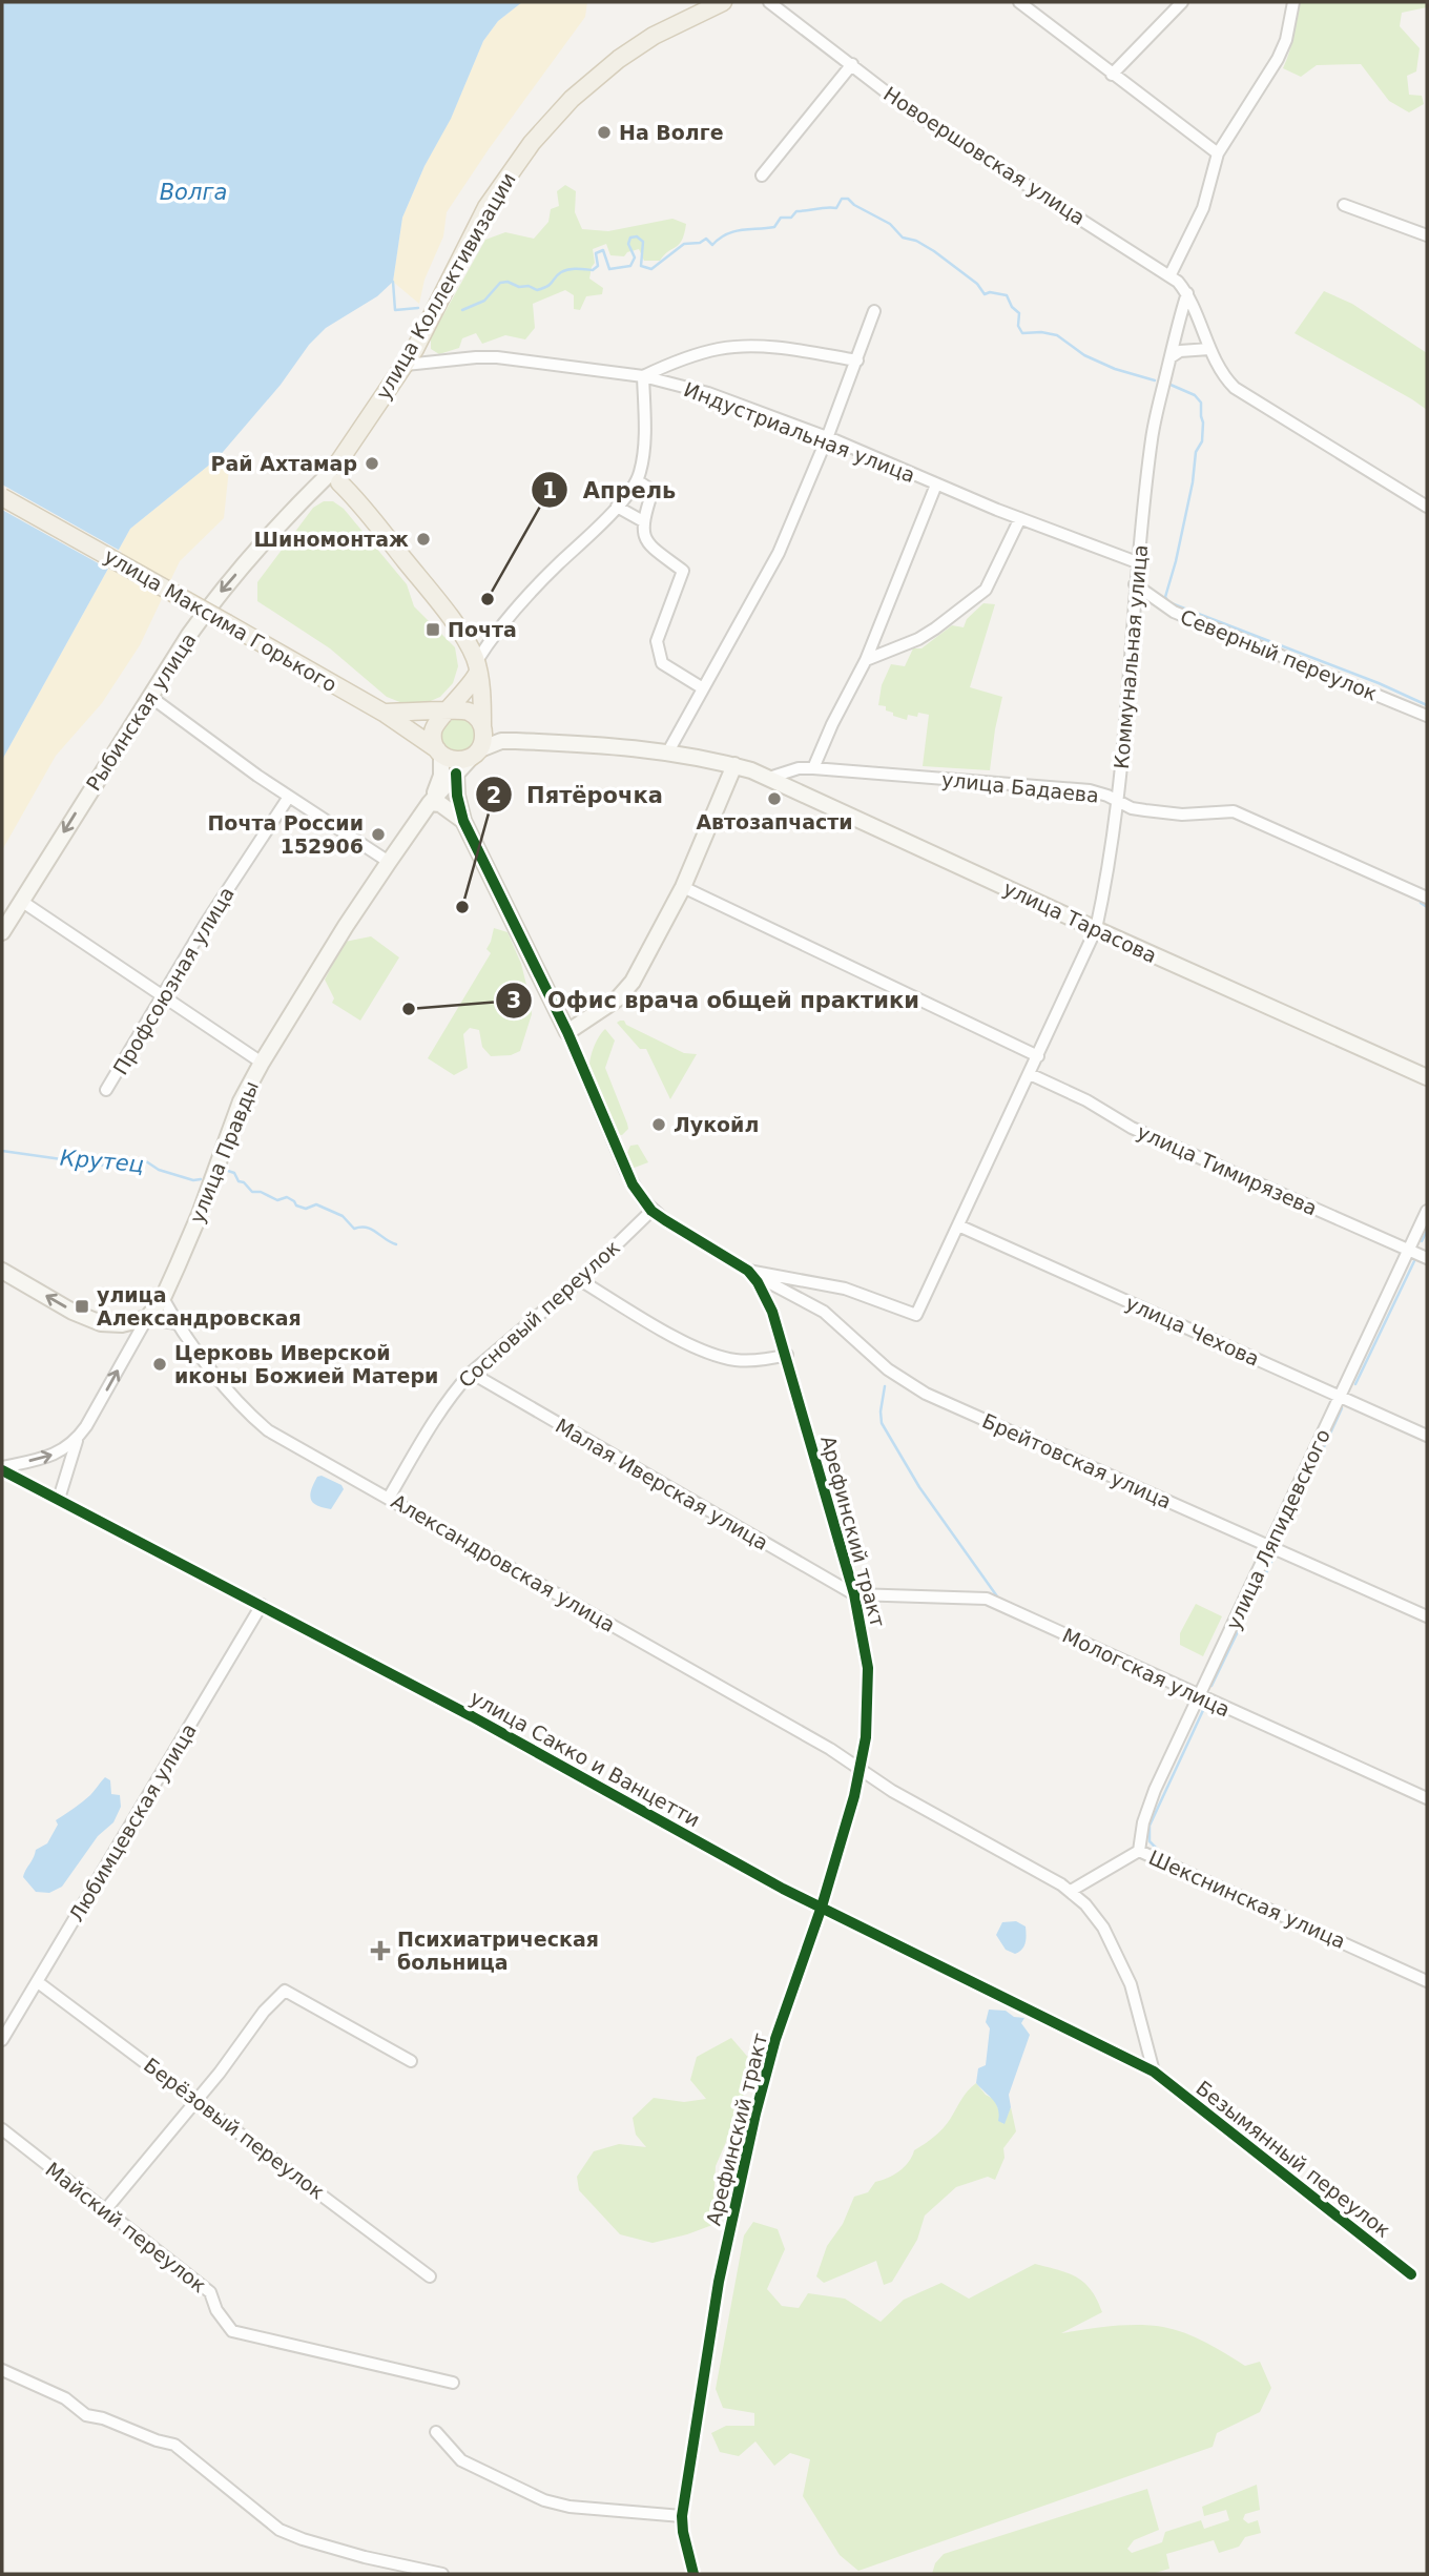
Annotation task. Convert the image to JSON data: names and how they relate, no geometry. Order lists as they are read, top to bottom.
{
  "streets": {
    "main road": ["улица Коллективизации", "улица Максима Горького"],
    "street": [
      "Новоершовская улица",
      "Индустриальная улица",
      "Северный переулок",
      "Коммунальная улица",
      "Рыбинская улица",
      "улица Бадаева",
      "улица Тарасова",
      "Профсоюзная улица",
      "улица Правды",
      "улица Тимирязева",
      "Сосновый переулок",
      "улица Чехова",
      "Брейтовская улица",
      "Малая Иверская улица",
      "улица Ляпидевского",
      "Арефинский тракт",
      "Александровская улица",
      "Мологская улица",
      "улица Сакко и Ванцетти",
      "Любимцевская улица",
      "Шекснинская улица",
      "Берёзовый переулок",
      "Безымянный переулок",
      "Майский переулок"
    ]
  },
  "crossings": [
    ["Новоершовская улица", "Коммунальная улица"],
    ["улица Коллективизации", "Индустриальная улица"],
    ["улица Коллективизации", "Рыбинская улица"],
    ["Индустриальная улица", "Коммунальная улица"],
    ["Северный переулок", "Коммунальная улица"],
    ["Коммунальная улица", "улица Бадаева"],
    ["Коммунальная улица", "улица Тарасова"],
    ["Коммунальная улица", "улица Тимирязева"],
    ["Коммунальная улица", "улица Чехова"],
    ["Коммунальная улица", "Брейтовская улица"],
    ["Коммунальная улица", "Арефинский тракт"],
    ["улица Бадаева", "улица Тарасова"],
    ["улица Правды", "Арефинский тракт"],
    ["улица Правды", "Александровская улица"],
    ["улица Правды", "улица Сакко и Ванцетти"],
    ["улица Тимирязева", "улица Ляпидевского"],
    ["Сосновый переулок", "Малая Иверская улица"],
    ["Сосновый переулок", "Арефинский тракт"],
    ["Сосновый переулок", "Александровская улица"],
    ["улица Чехова", "улица Ляпидевского"],
    ["Брейтовская улица", "улица Ляпидевского"],
    ["Брейтовская улица", "Арефинский тракт"],
    ["Малая Иверская улица", "Арефинский тракт"],
    ["Малая Иверская улица", "Мологская улица"],
    ["улица Ляпидевского", "Мологская улица"],
    ["улица Ляпидевского", "Шекснинская улица"],
    ["Арефинский тракт", "Александровская улица"],
    ["Арефинский тракт", "Мологская улица"],
    ["Арефинский тракт", "улица Сакко и Ванцетти"],
    ["улица Сакко и Ванцетти", "Любимцевская улица"],
    ["улица Сакко и Ванцетти", "Безымянный переулок"],
    ["Любимцевская улица", "Берёзовый переулок"]
  ],
  "one_way": ["Рыбинская улица"],
  "water": ["Волга", "Крутец"],
  "places": {
    "other": [
      "На Волге",
      "Рай Ахтамар",
      "Шиномонтаж",
      "Апрель",
      "Автозапчасти",
      "Почта России 152906",
      "Пятёрочка",
      "Офис врача общей практики",
      "Лукойл",
      "Церковь Иверской иконы Божией Матери"
    ],
    "transit": ["Почта", "улица Александровская"],
    "health": ["Психиатрическая больница"]
  }
}
